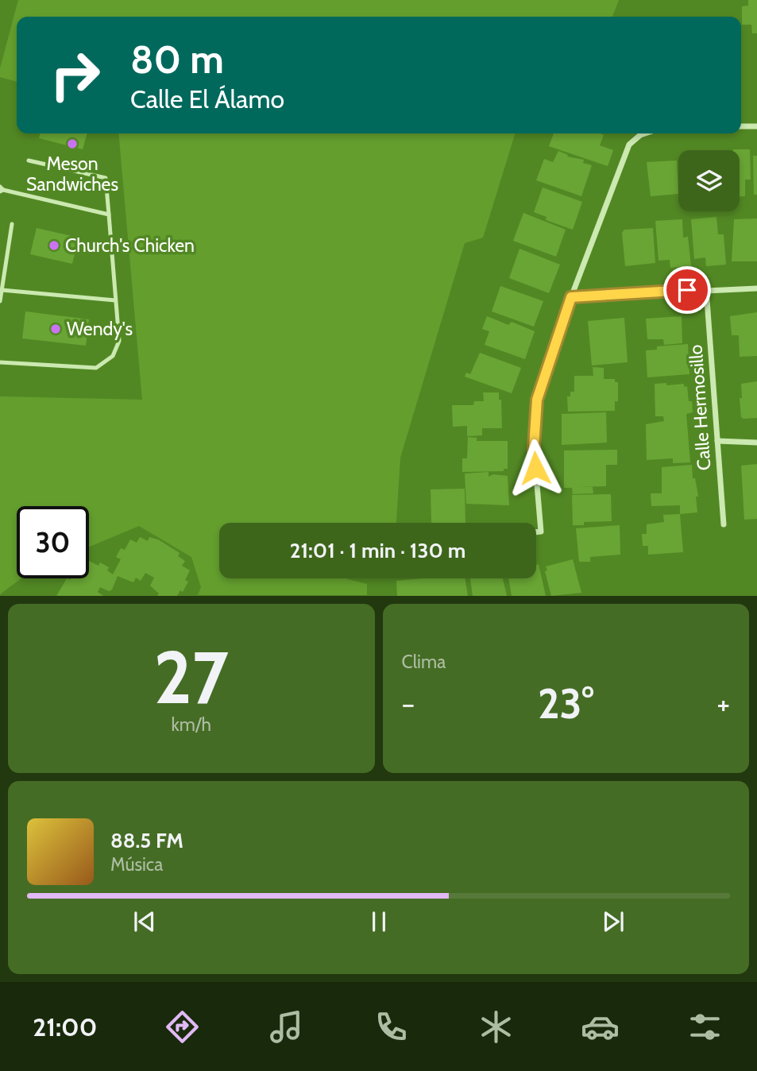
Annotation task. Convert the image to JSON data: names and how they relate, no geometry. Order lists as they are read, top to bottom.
{
  "streets": {
    "street": ["Calle Hermosillo"]
  },
  "places": ["Meson Sandwiches", "Church's Chicken", "Wendy's"],
  "page": {
    "turn": ["80 m", "Calle El Álamo"],
    "limit": "30",
    "trip": "21:01 · 1 min · 130 m",
    "tile": [
      ["27", "km/h"],
      "Clima"
    ],
    "heat": ["−", "23°", "+"],
    "song": ["88.5 FM", "Música"],
    "tabs": "21:00"
  }
}
